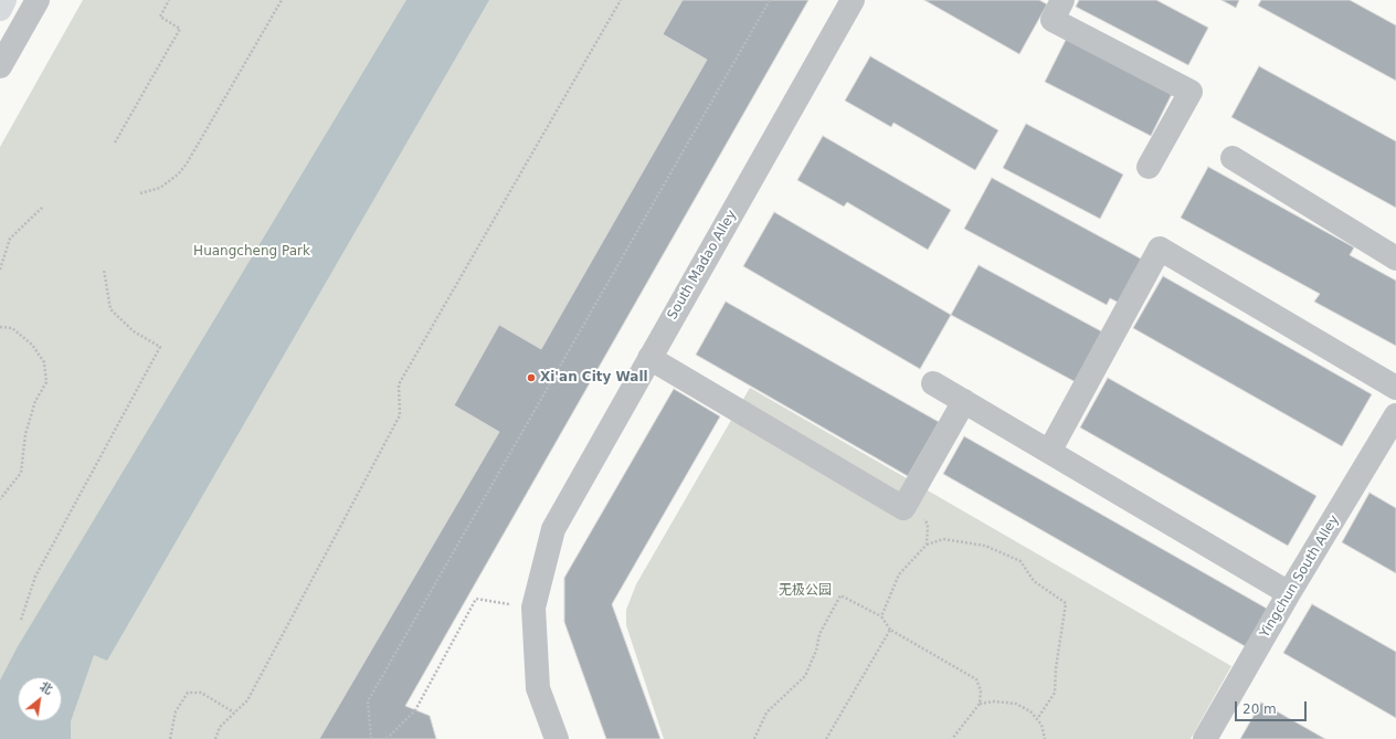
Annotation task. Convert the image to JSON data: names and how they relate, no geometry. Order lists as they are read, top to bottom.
{
  "streets": {
    "street": ["South Madao Alley", "Yingchun South Alley"]
  },
  "parks": ["Huangcheng Park", "无极公园"],
  "places": ["Xi'an City Wall"],
  "scale_bar": "20 m",
  "north": "top right"
}
